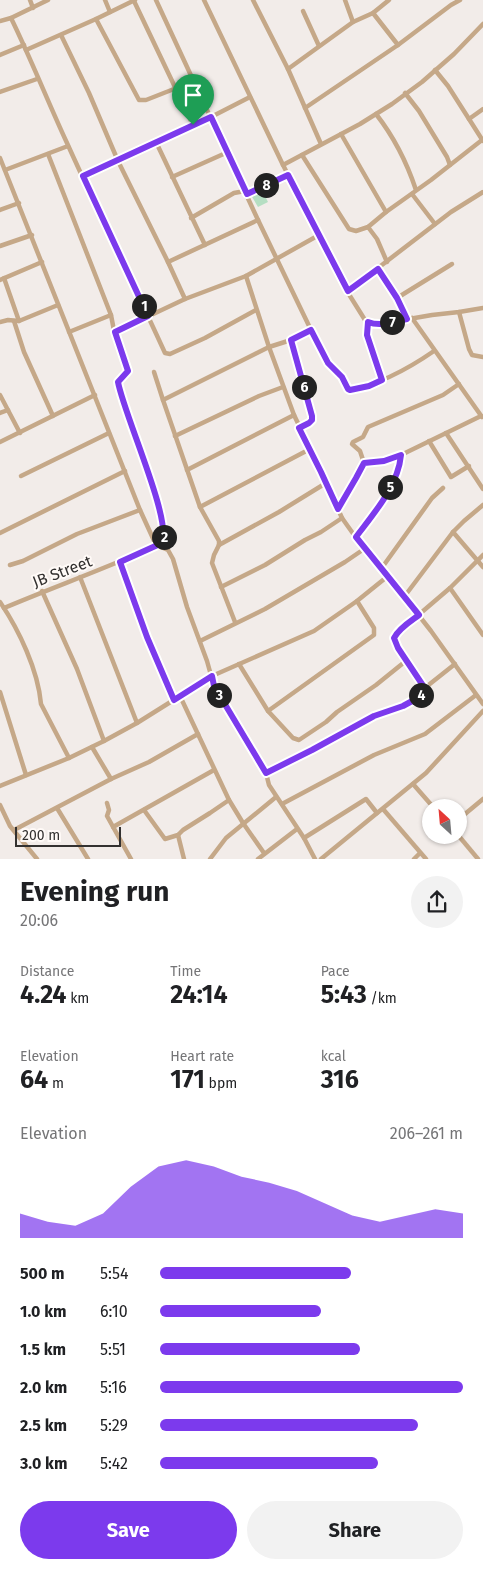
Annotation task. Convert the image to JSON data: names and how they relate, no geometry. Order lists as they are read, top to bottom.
{
  "streets": {
    "street": ["JB Street"]
  },
  "scale_bar": "200 m",
  "north": "top left",
  "page": {
    "pins": [
      "8",
      "1",
      "7",
      "6",
      "5",
      "2",
      "3",
      "4"
    ],
    "scale": "200 m",
    "heading": ["Evening run", "20:06"],
    "stats": [
      ["Distance", "4.24 km"],
      ["Time", "24:14"],
      ["Pace", "5:43 /km"],
      ["Elevation", "64 m"],
      ["Heart rate", "171 bpm"],
      ["kcal", "316"]
    ],
    "chart": ["Elevation", "206–261 m"],
    "list": [
      {
        "name": "500 m",
        "note": "5:54"
      },
      {
        "name": "1.0 km",
        "note": "6:10"
      },
      {
        "name": "1.5 km",
        "note": "5:51"
      },
      {
        "name": "2.0 km",
        "note": "5:16"
      },
      {
        "name": "2.5 km",
        "note": "5:29"
      },
      {
        "name": "3.0 km",
        "note": "5:42"
      }
    ],
    "buttons": ["Save", "Share"]
  }
}
